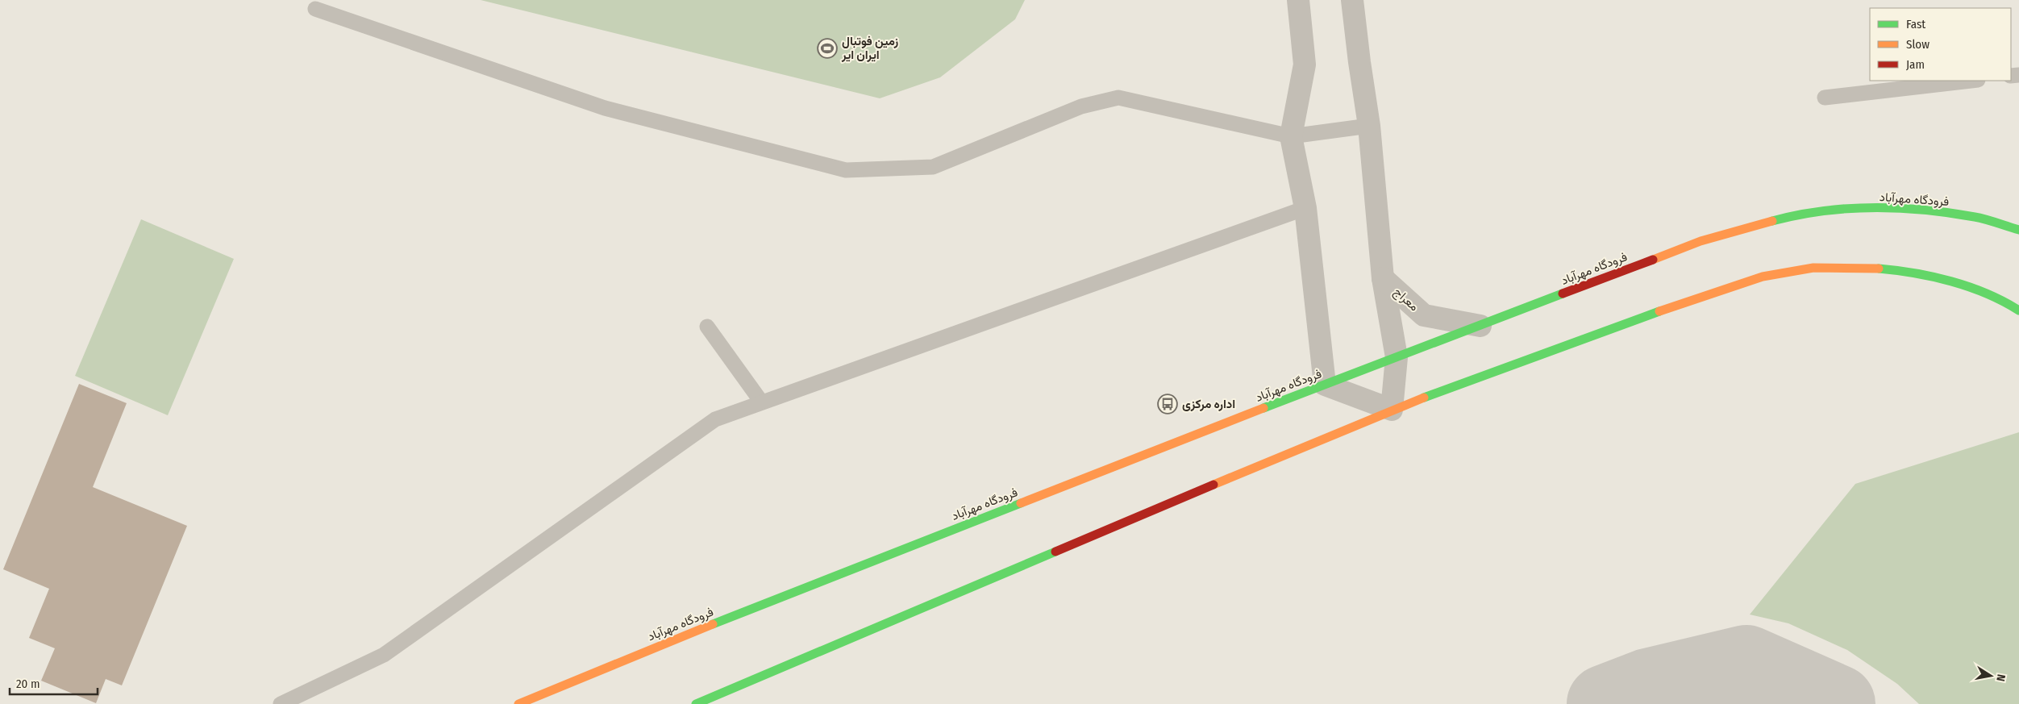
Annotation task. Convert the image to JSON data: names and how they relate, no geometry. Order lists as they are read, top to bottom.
{
  "streets": {
    "main road": ["فرودگاه مهرآباد"],
    "street": ["معراج"]
  },
  "crossings": [
    ["فرودگاه مهرآباد", "معراج"]
  ],
  "places": {
    "sports": ["زمین فوتبال ایران ایر"],
    "bus stop": ["اداره مرکزی"]
  },
  "legend": ["Fast", "Slow", "Jam"],
  "scale_bar": "20 m",
  "north": "right"
}
